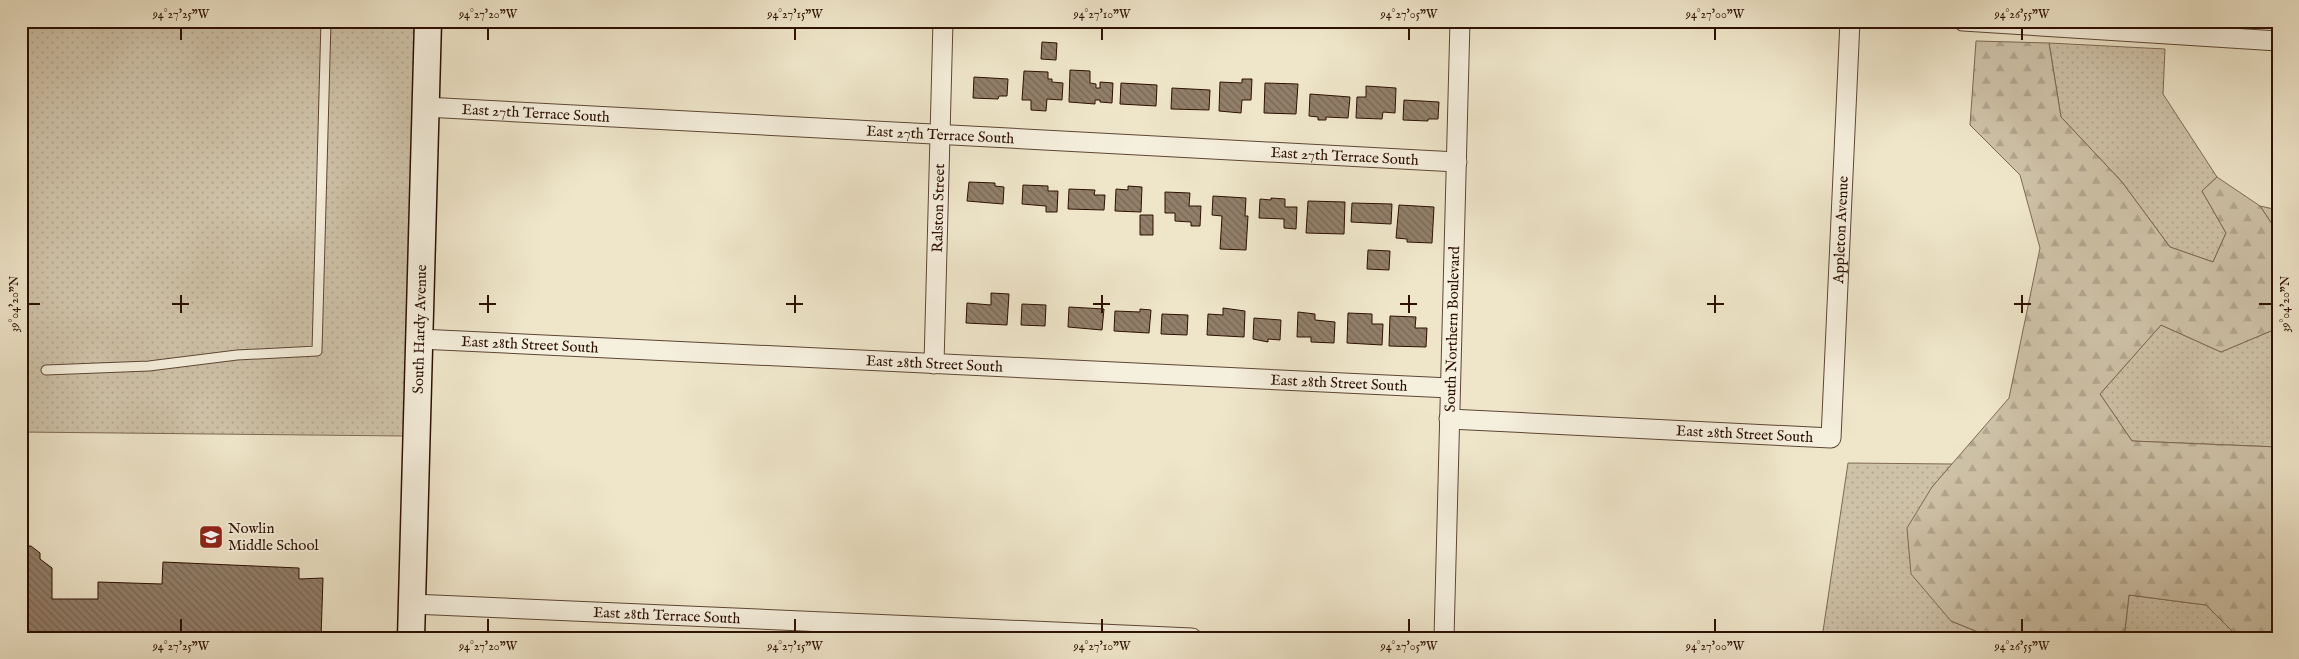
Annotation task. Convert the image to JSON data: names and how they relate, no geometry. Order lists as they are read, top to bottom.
{
  "streets": {
    "street": [
      "East 27th Terrace South",
      "Ralston Street",
      "Appleton Avenue",
      "South Northern Boulevard",
      "South Hardy Avenue",
      "East 28th Street South",
      "East 28th Terrace South"
    ]
  },
  "crossings": [
    ["East 27th Terrace South", "Ralston Street"],
    ["East 27th Terrace South", "South Northern Boulevard"],
    ["East 27th Terrace South", "South Hardy Avenue"],
    ["Ralston Street", "East 28th Street South"],
    ["Appleton Avenue", "East 28th Street South"],
    ["South Northern Boulevard", "East 28th Street South"],
    ["South Hardy Avenue", "East 28th Street South"],
    ["South Hardy Avenue", "East 28th Terrace South"]
  ],
  "places": {
    "school or university": ["Nowlin Middle School"]
  },
  "coordinates": [
    "94°27'25\"W",
    "94°27'20\"W",
    "94°27'15\"W",
    "94°27'10\"W",
    "94°27'05\"W",
    "94°27'00\"W",
    "94°26'55\"W",
    "39°04'20\"N"
  ]
}
